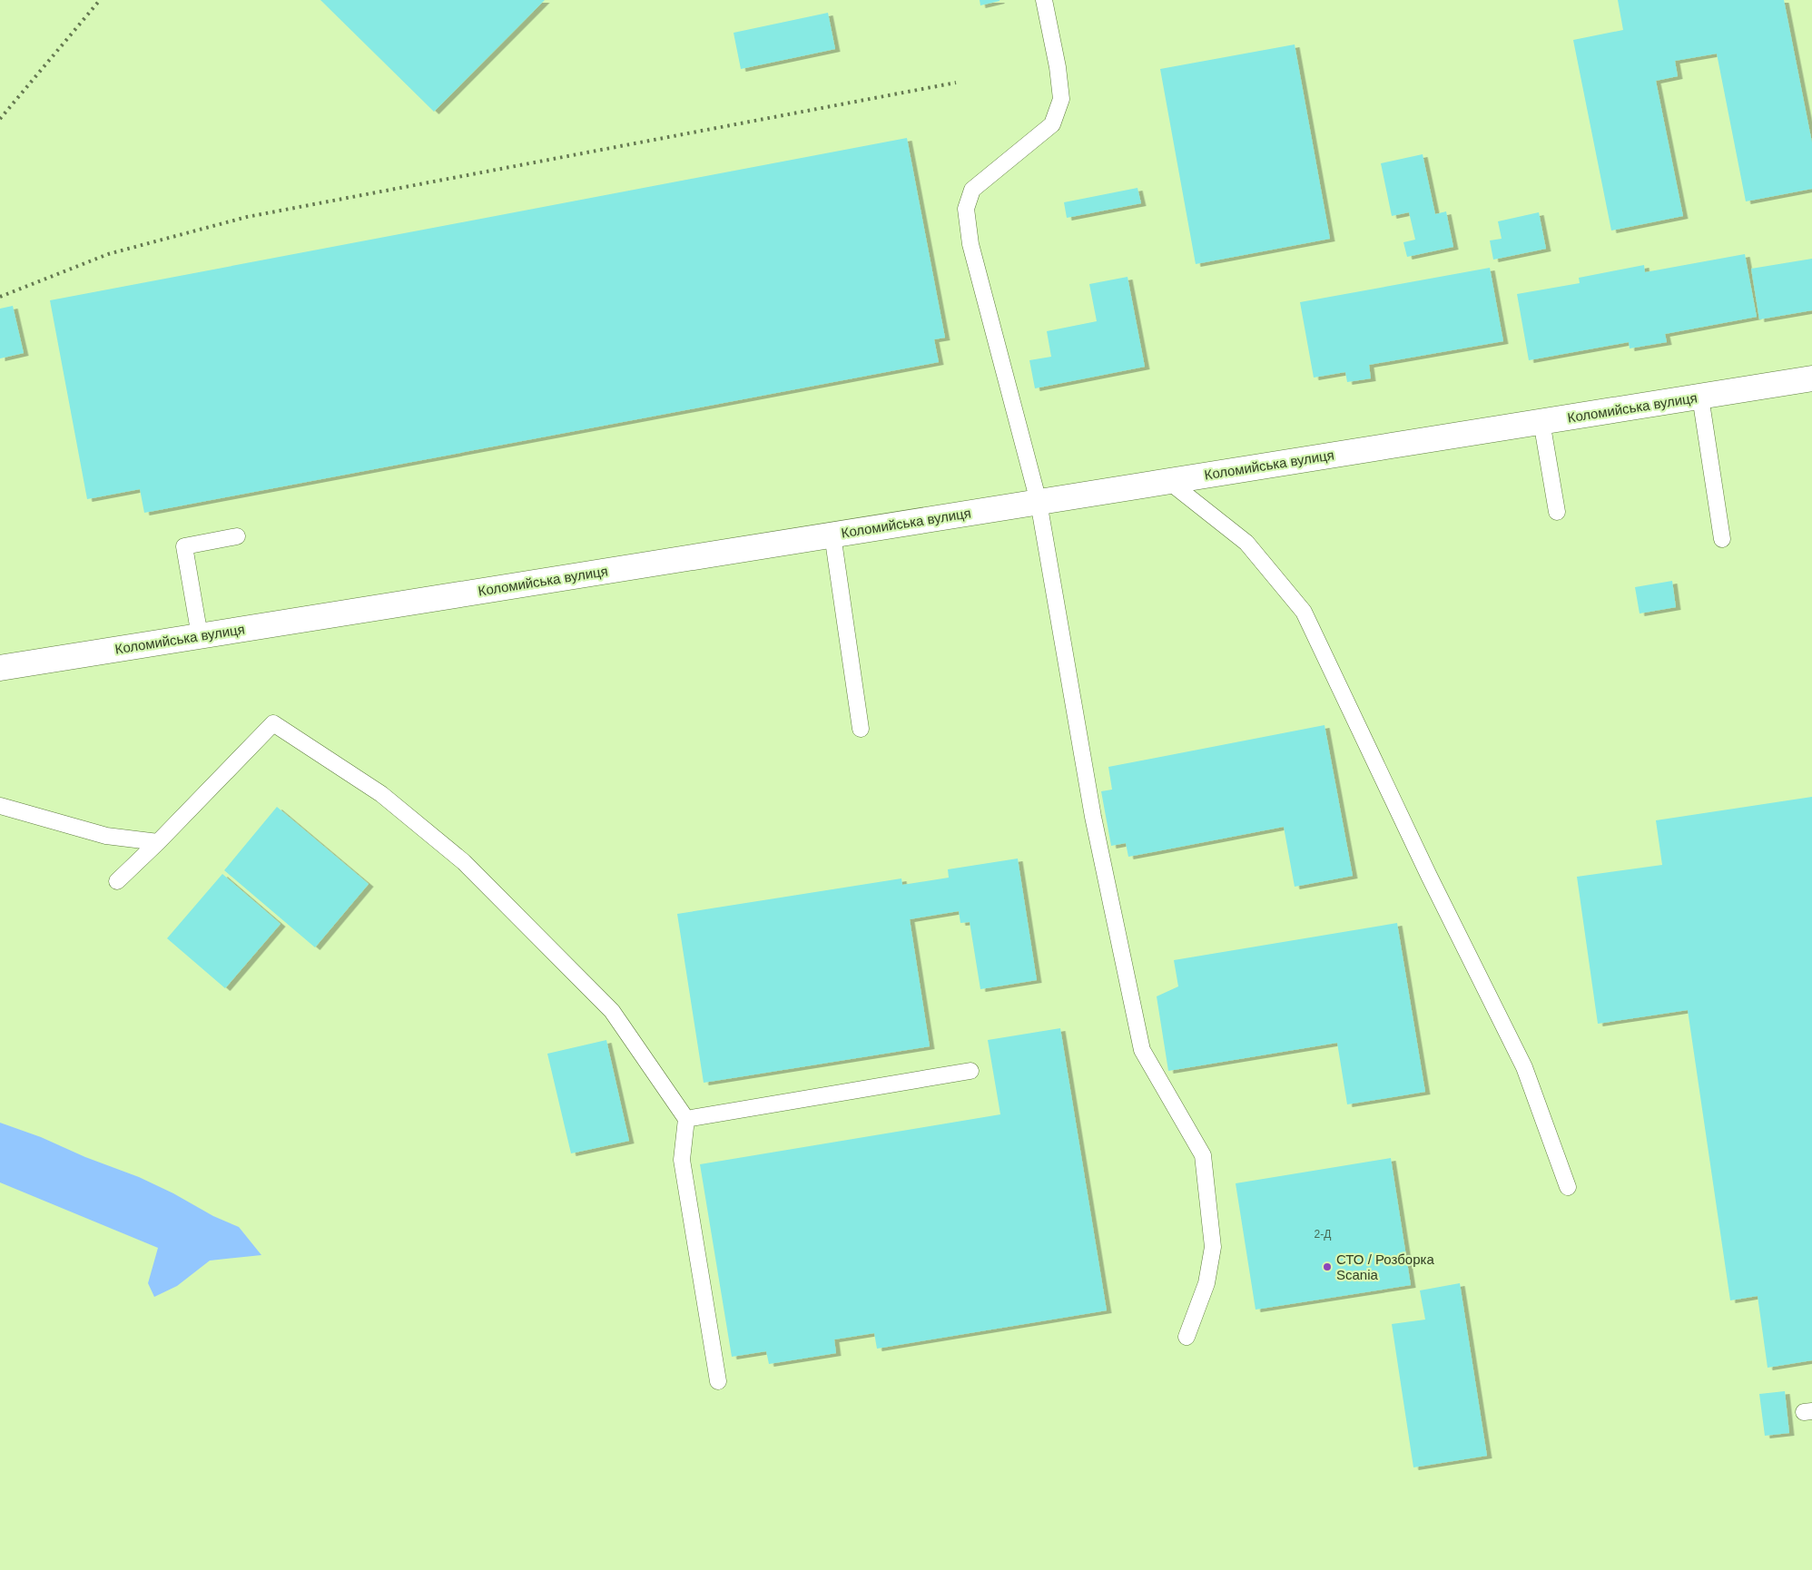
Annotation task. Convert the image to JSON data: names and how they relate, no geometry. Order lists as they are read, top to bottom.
{
  "streets": {
    "street": ["Коломийська вулиця"]
  },
  "places": ["СТО / Розборка Scania"],
  "house_numbers": ["2-Д"]
}
